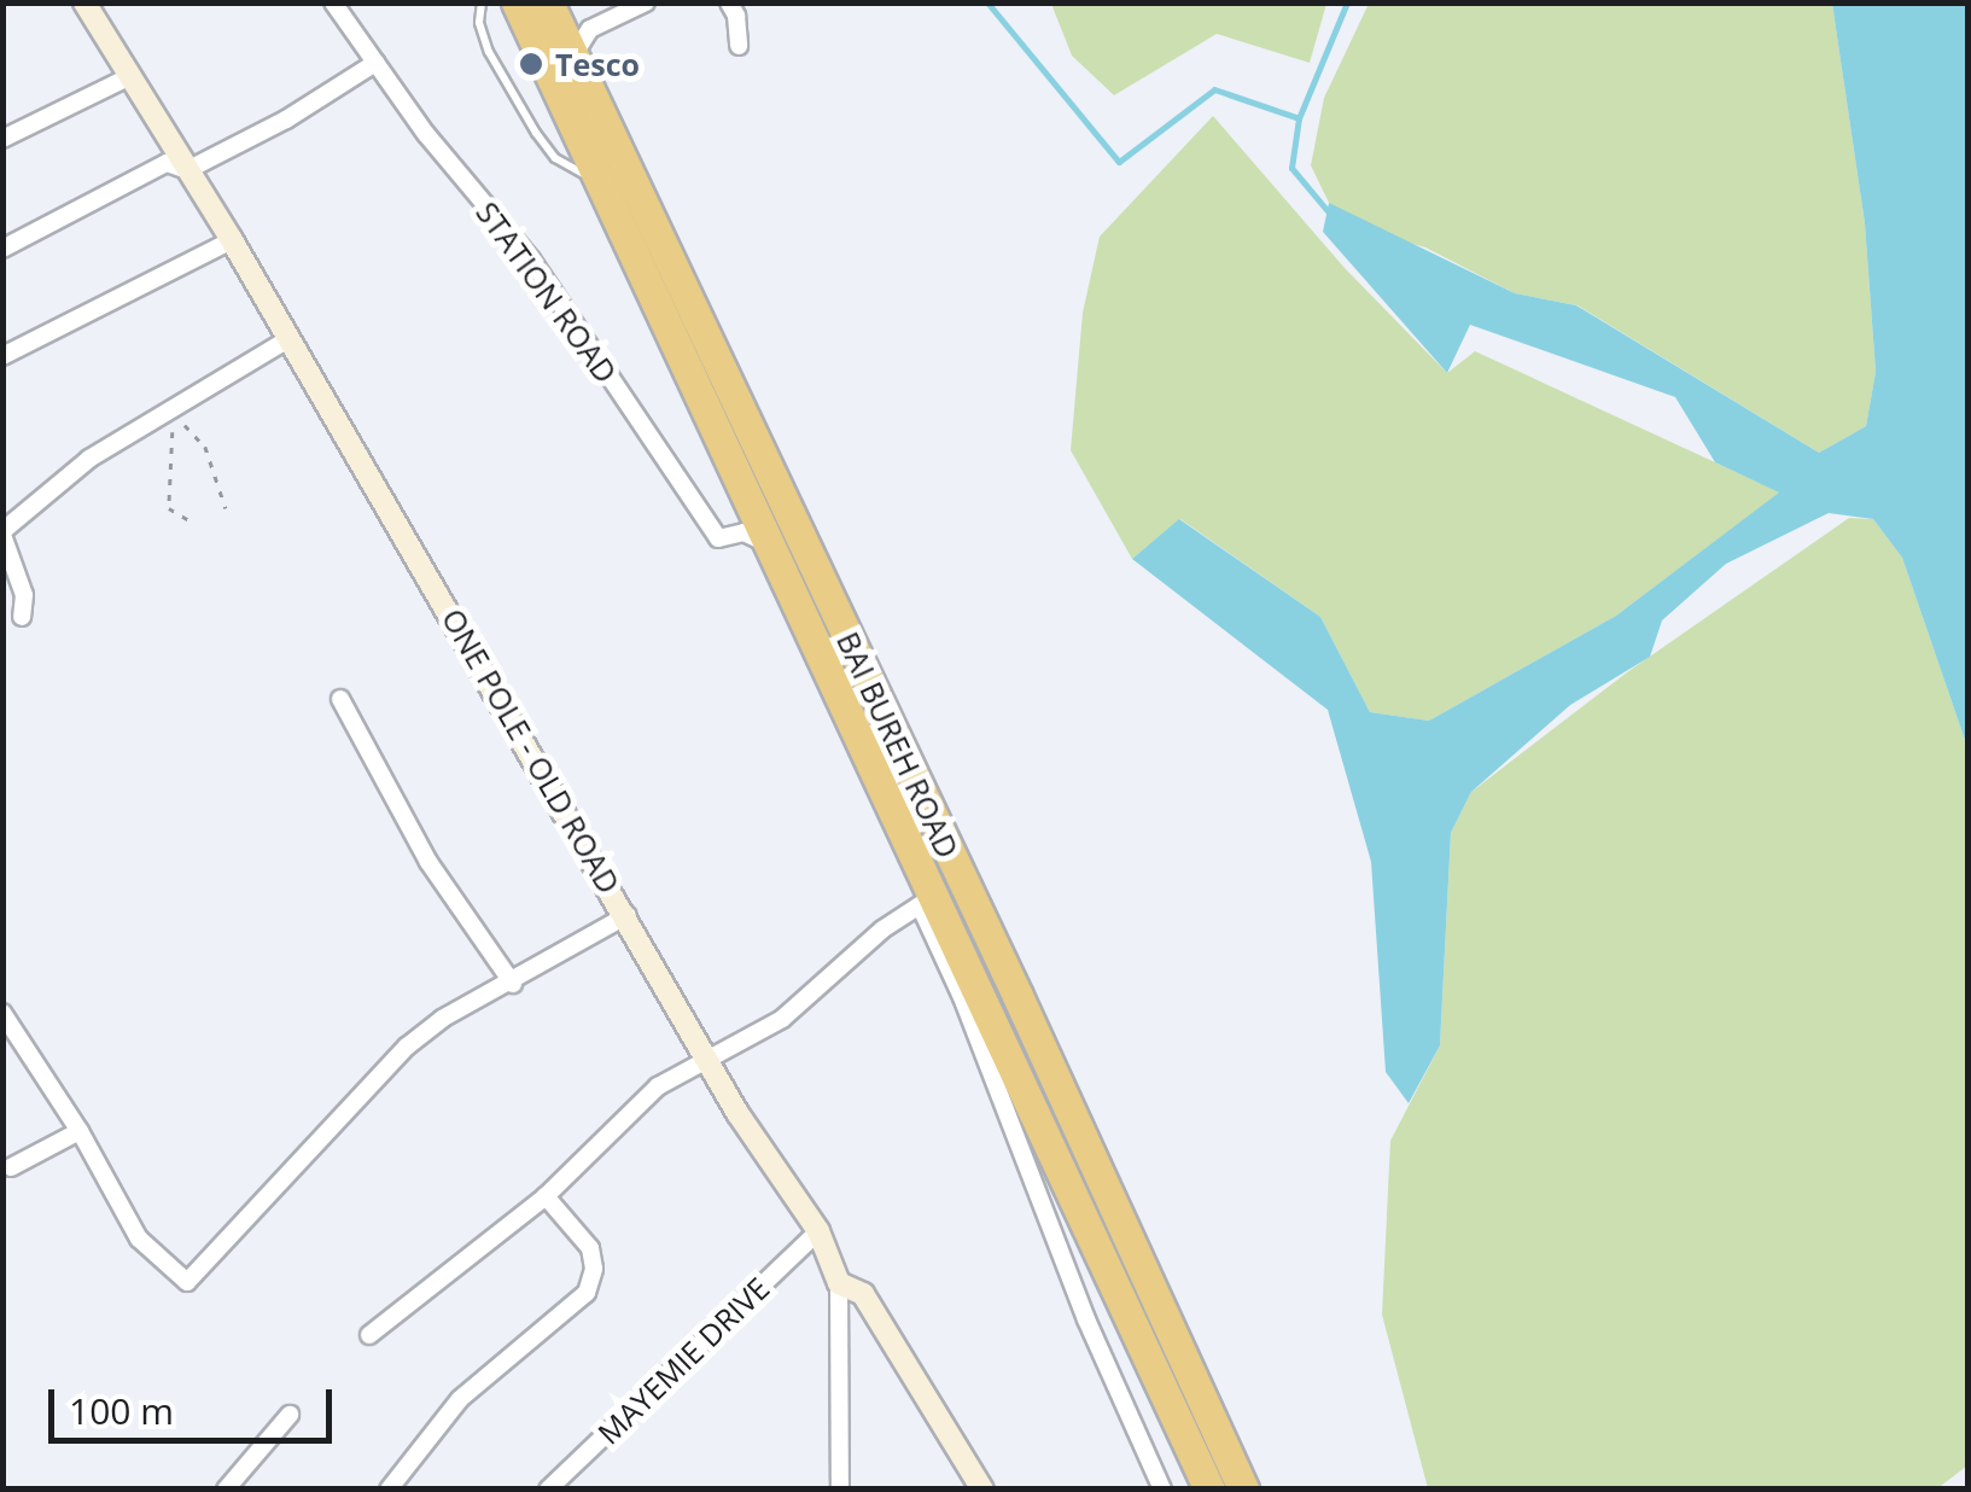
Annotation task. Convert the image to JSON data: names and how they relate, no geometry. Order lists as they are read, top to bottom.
{
  "streets": {
    "highway": ["BAI BUREH ROAD"],
    "street": ["STATION ROAD", "ONE POLE - OLD ROAD", "MAYEMIE DRIVE"]
  },
  "crossings": [
    ["STATION ROAD", "BAI BUREH ROAD"],
    ["ONE POLE - OLD ROAD", "MAYEMIE DRIVE"]
  ],
  "places": ["Tesco"],
  "scale_bar": "100 m"
}
